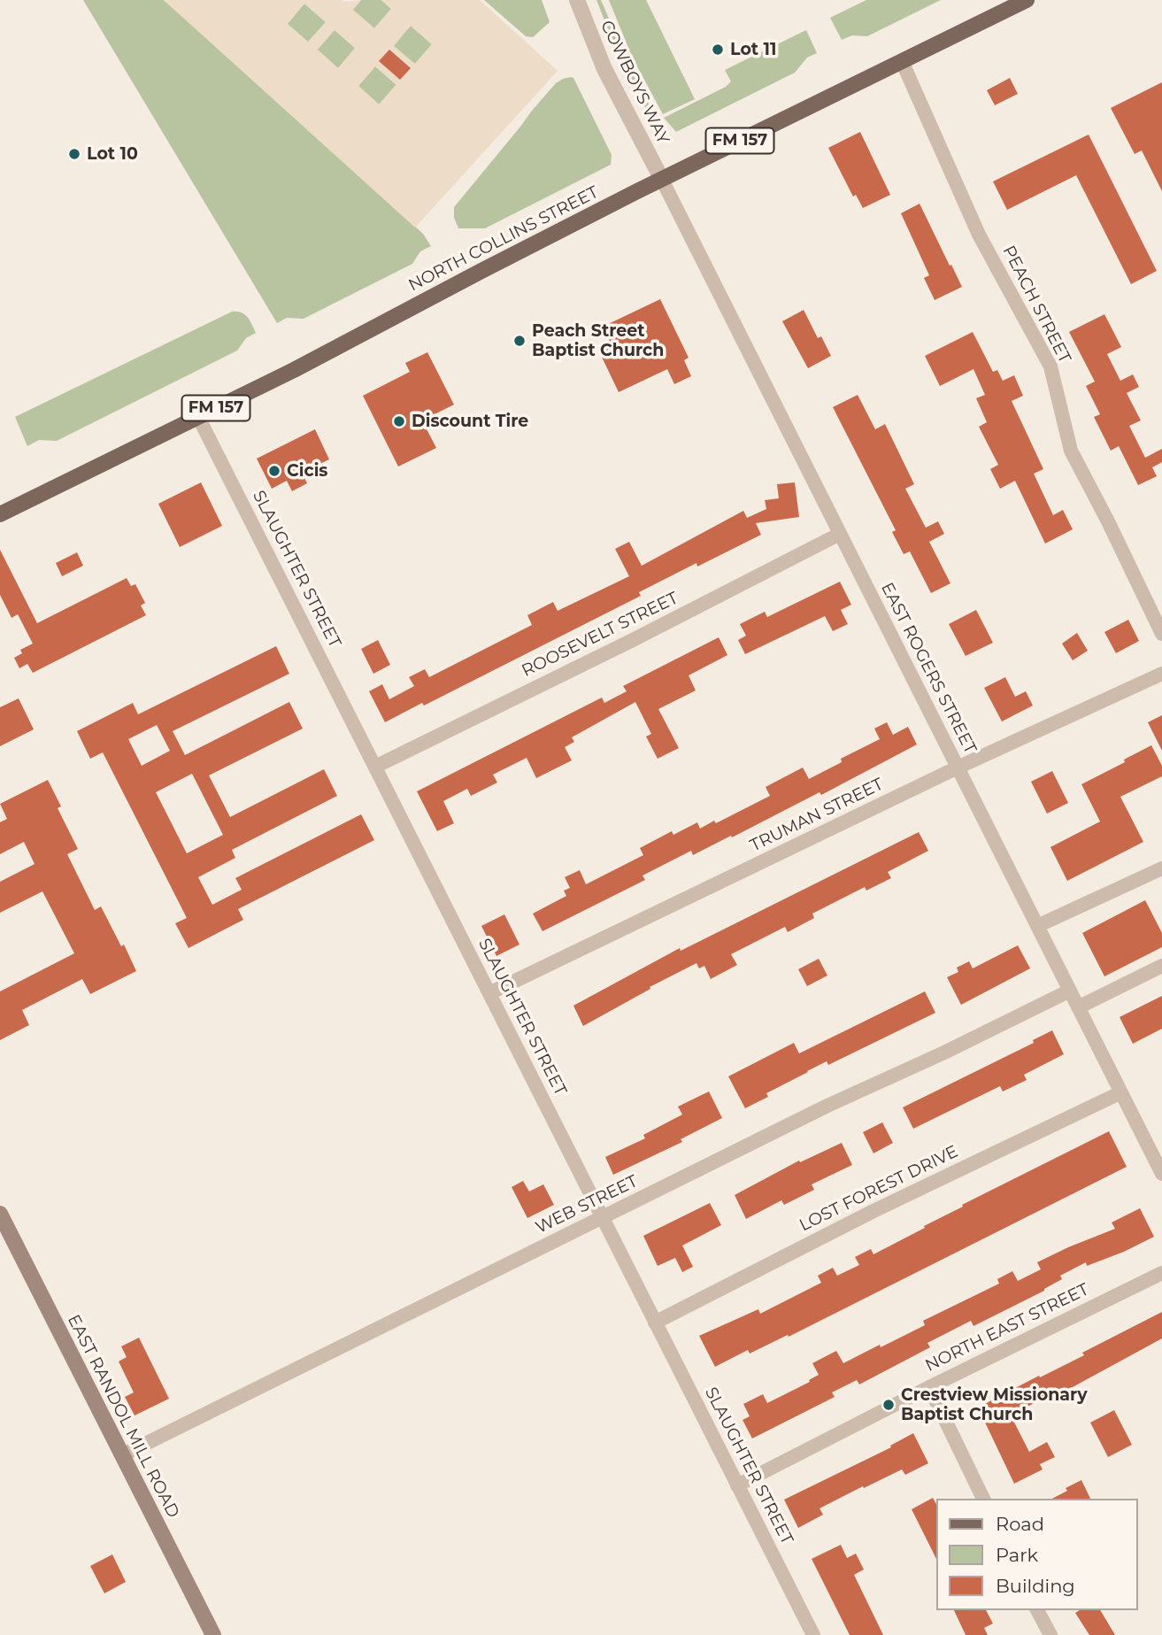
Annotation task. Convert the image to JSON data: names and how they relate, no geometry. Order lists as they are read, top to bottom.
{
  "streets": {
    "main road": ["FM 157", "NORTH COLLINS STREET", "EAST RANDOL MILL ROAD"],
    "street": [
      "COWBOYS WAY",
      "PEACH STREET",
      "SLAUGHTER STREET",
      "ROOSEVELT STREET",
      "EAST ROGERS STREET",
      "TRUMAN STREET",
      "LOST FOREST DRIVE",
      "WEB STREET",
      "NORTH EAST STREET"
    ]
  },
  "crossings": [
    ["COWBOYS WAY", "NORTH COLLINS STREET"],
    ["COWBOYS WAY", "EAST ROGERS STREET"],
    ["NORTH COLLINS STREET", "PEACH STREET"],
    ["NORTH COLLINS STREET", "SLAUGHTER STREET"],
    ["NORTH COLLINS STREET", "EAST ROGERS STREET"],
    ["SLAUGHTER STREET", "ROOSEVELT STREET"],
    ["SLAUGHTER STREET", "TRUMAN STREET"],
    ["SLAUGHTER STREET", "LOST FOREST DRIVE"],
    ["SLAUGHTER STREET", "WEB STREET"],
    ["SLAUGHTER STREET", "NORTH EAST STREET"],
    ["ROOSEVELT STREET", "EAST ROGERS STREET"],
    ["EAST ROGERS STREET", "TRUMAN STREET"],
    ["EAST ROGERS STREET", "LOST FOREST DRIVE"],
    ["EAST ROGERS STREET", "WEB STREET"],
    ["WEB STREET", "EAST RANDOL MILL ROAD"]
  ],
  "places": [
    "Lot 11",
    "Lot 10",
    "Peach Street Baptist Church",
    "Discount Tire",
    "Cicis",
    "Crestview Missionary Baptist Church"
  ],
  "legend": ["Road", "Park", "Building"]
}
